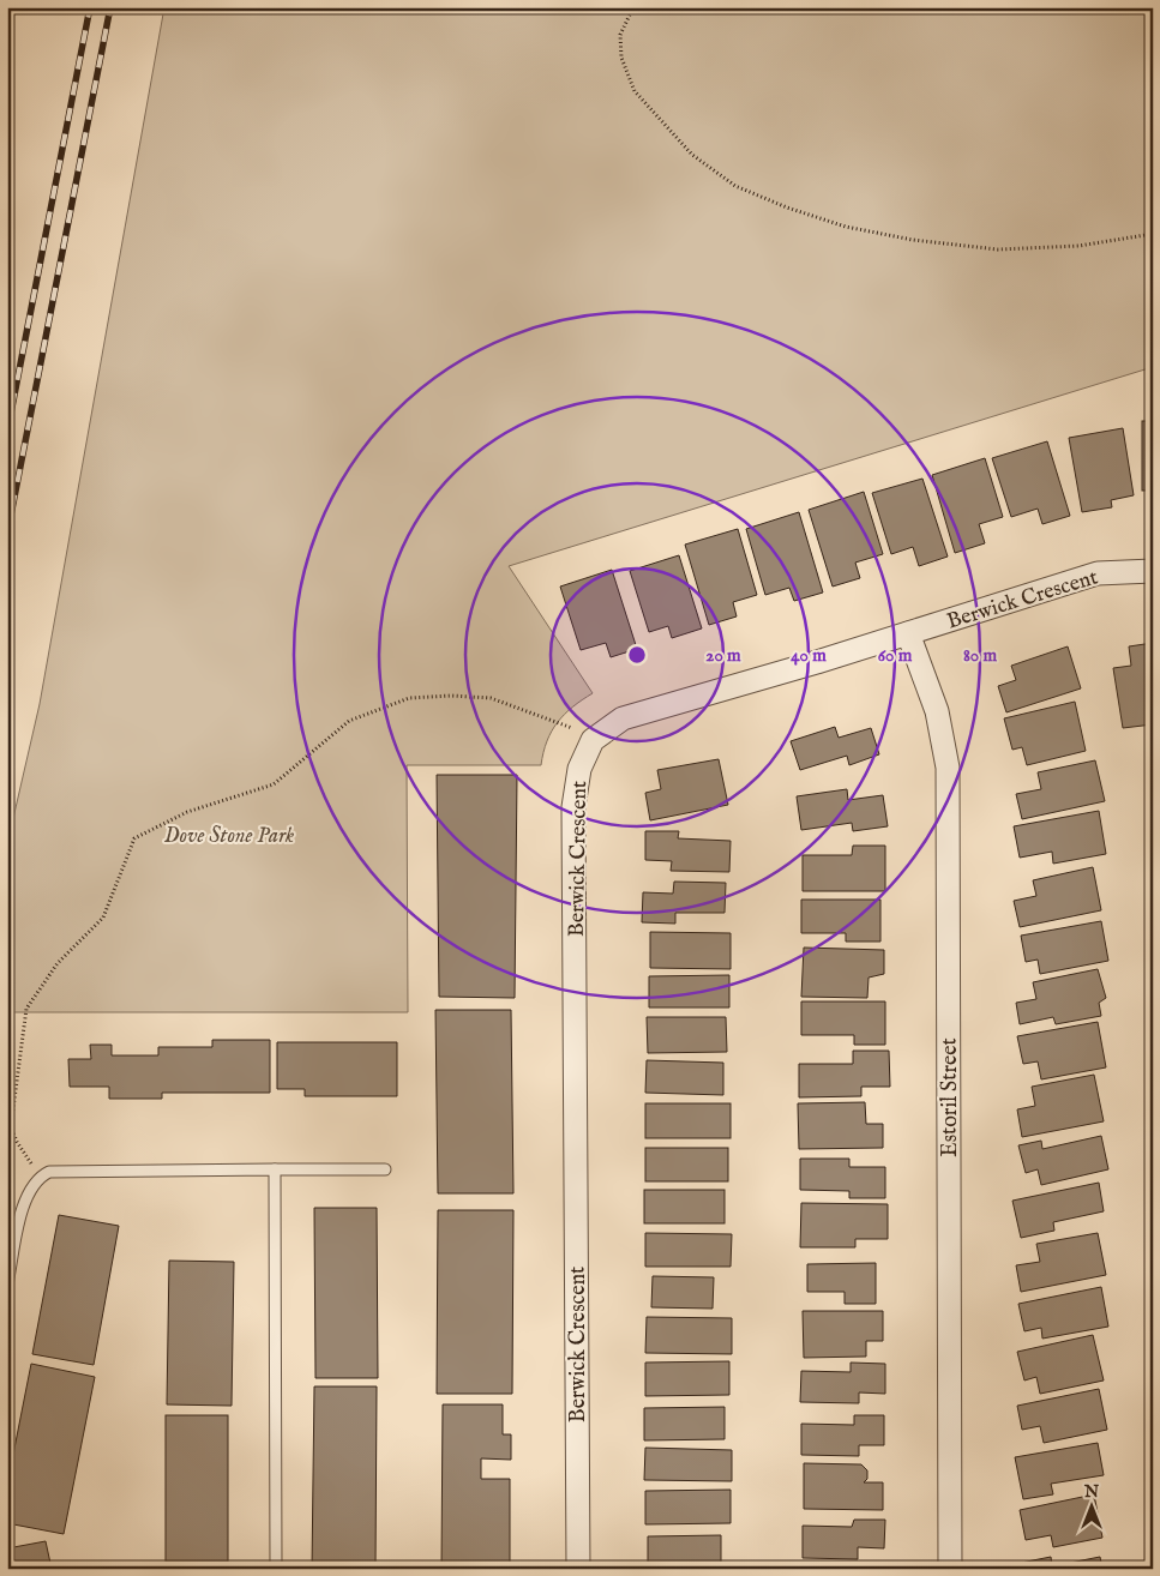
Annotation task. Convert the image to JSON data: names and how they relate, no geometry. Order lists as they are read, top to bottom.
{
  "streets": {
    "street": ["Berwick Crescent", "Estoril Street"]
  },
  "crossings": [
    ["Berwick Crescent", "Estoril Street"]
  ],
  "parks": ["Dove Stone Park"],
  "north": "top",
  "rings": [
    "20 m",
    "40 m",
    "60 m",
    "80 m"
  ]
}
